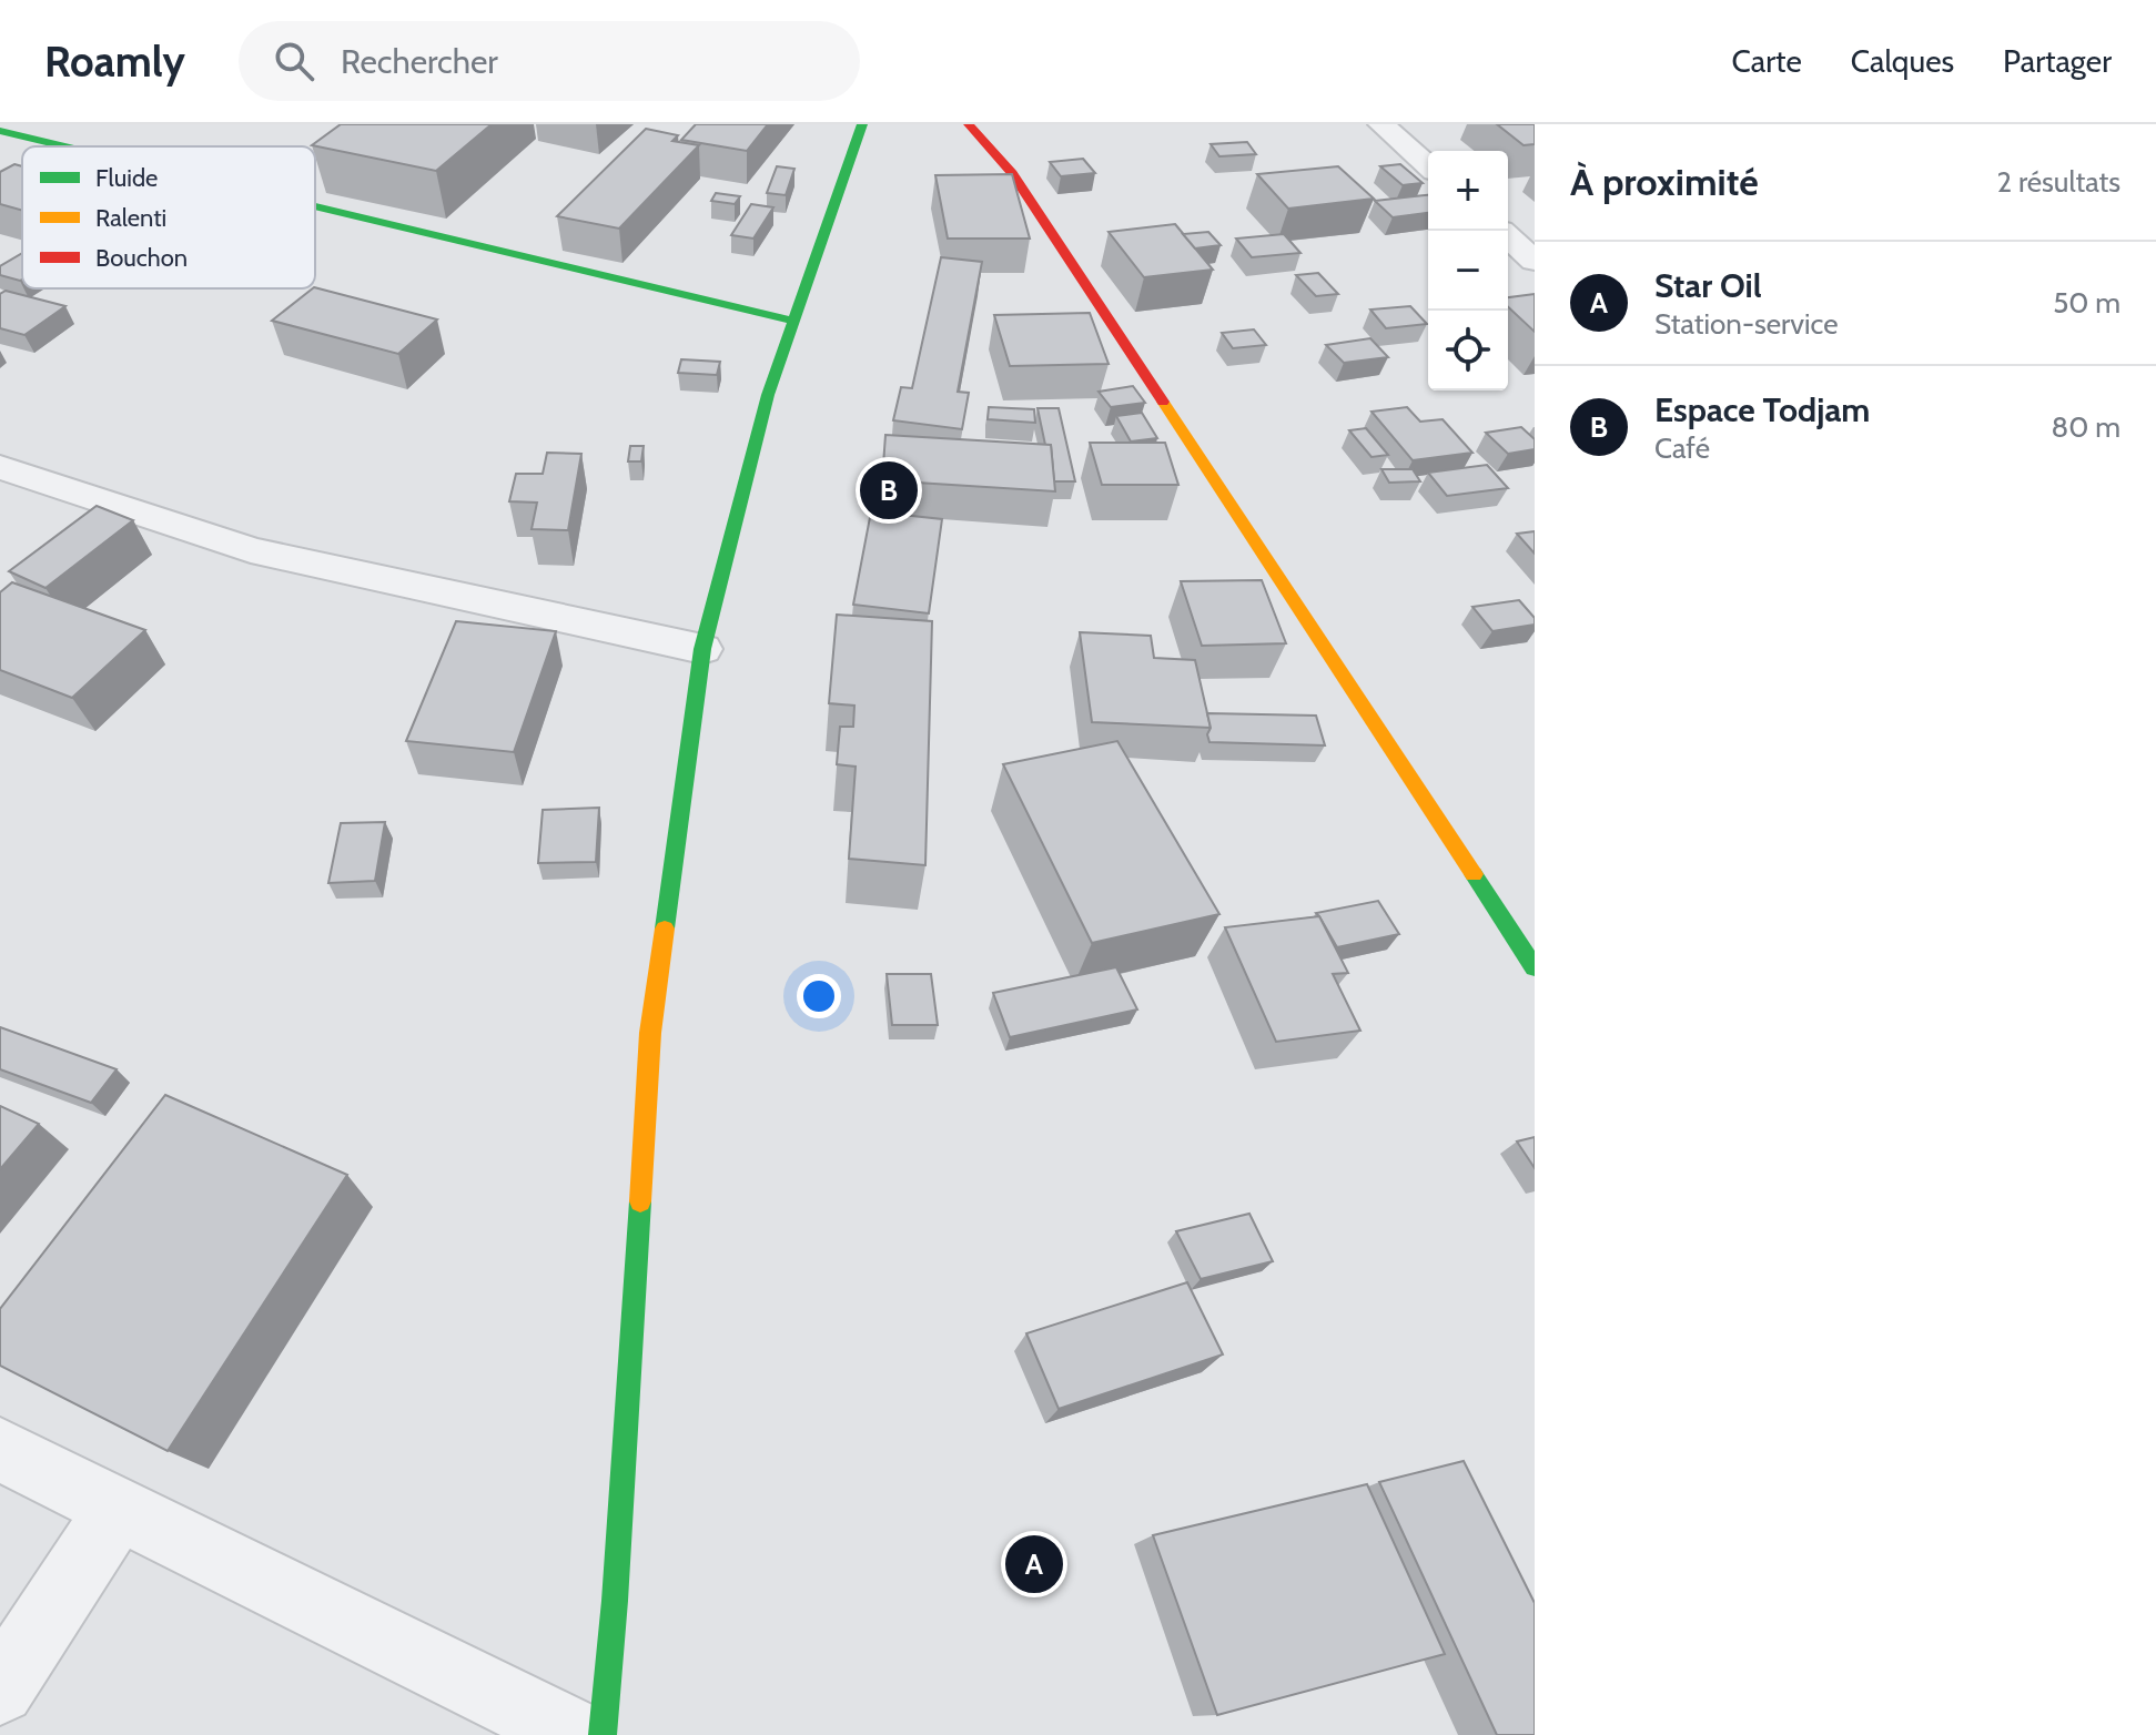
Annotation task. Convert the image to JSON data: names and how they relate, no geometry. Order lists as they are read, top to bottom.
{
  "legend": ["Fluide", "Ralenti", "Bouchon"],
  "page": {
    "header": "Roamly",
    "search": "Rechercher",
    "nav": ["Carte", "Calques", "Partager"],
    "heading": ["À proximité", "2 résultats"],
    "map_buttons": ["+", "−"],
    "list": [
      {
        "mark": "A",
        "name": "Star Oil",
        "note": "Station-service",
        "value": "50 m"
      },
      {
        "mark": "B",
        "name": "Espace Todjam",
        "note": "Café",
        "value": "80 m"
      }
    ],
    "pins": ["B", "A"]
  }
}
